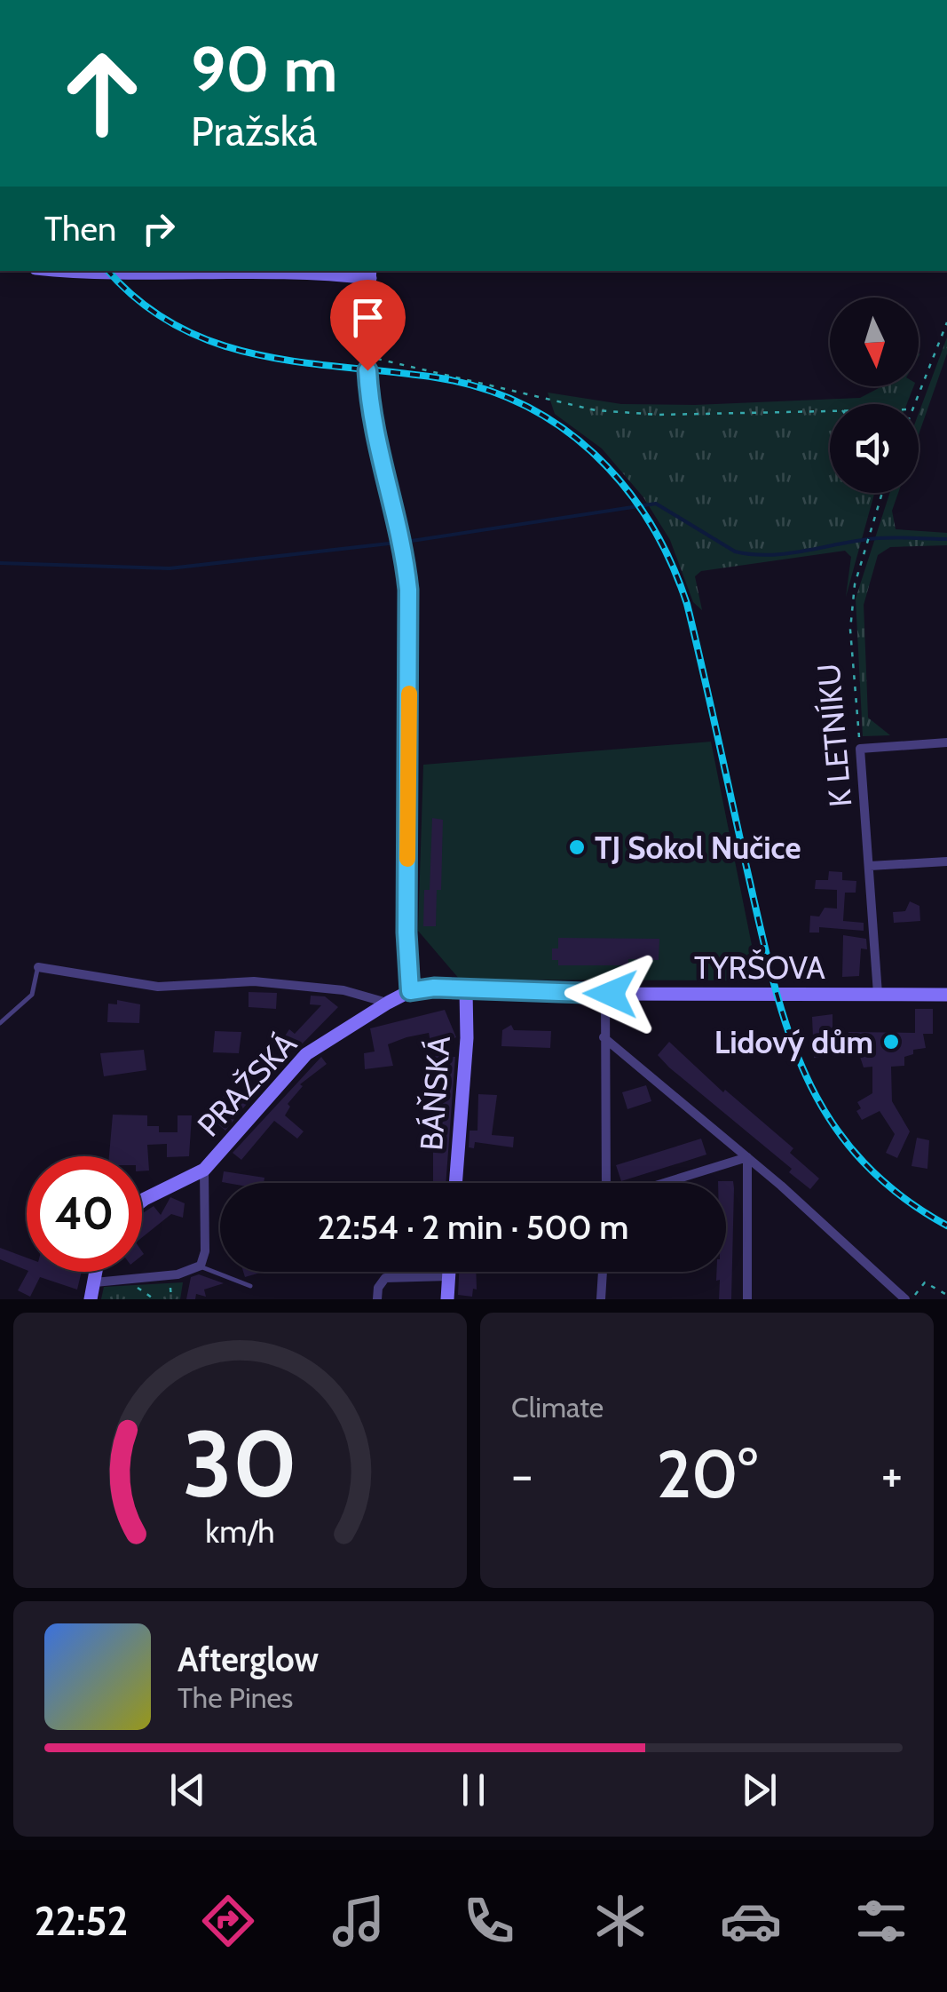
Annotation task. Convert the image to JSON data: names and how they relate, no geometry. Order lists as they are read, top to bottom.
{
  "streets": {
    "street": [
      "K LETNÍKU",
      "TYRŠOVA",
      "PRAŽSKÁ",
      "BÁŇSKÁ"
    ]
  },
  "crossings": [
    ["K LETNÍKU", "TYRŠOVA"],
    ["TYRŠOVA", "PRAŽSKÁ"],
    ["TYRŠOVA", "BÁŇSKÁ"],
    ["PRAŽSKÁ", "BÁŇSKÁ"]
  ],
  "places": ["TJ Sokol Nučice", "Lidový dům"],
  "north": "bottom",
  "page": {
    "turn": ["90 m", "Pražská"],
    "then": "Then",
    "limit": "40",
    "trip": "22:54 · 2 min · 500 m",
    "tile": "Climate",
    "heat": ["−", "20°", "+"],
    "song": ["Afterglow", "The Pines"],
    "tabs": "22:52",
    "gauge": ["30", "km/h"]
  }
}
